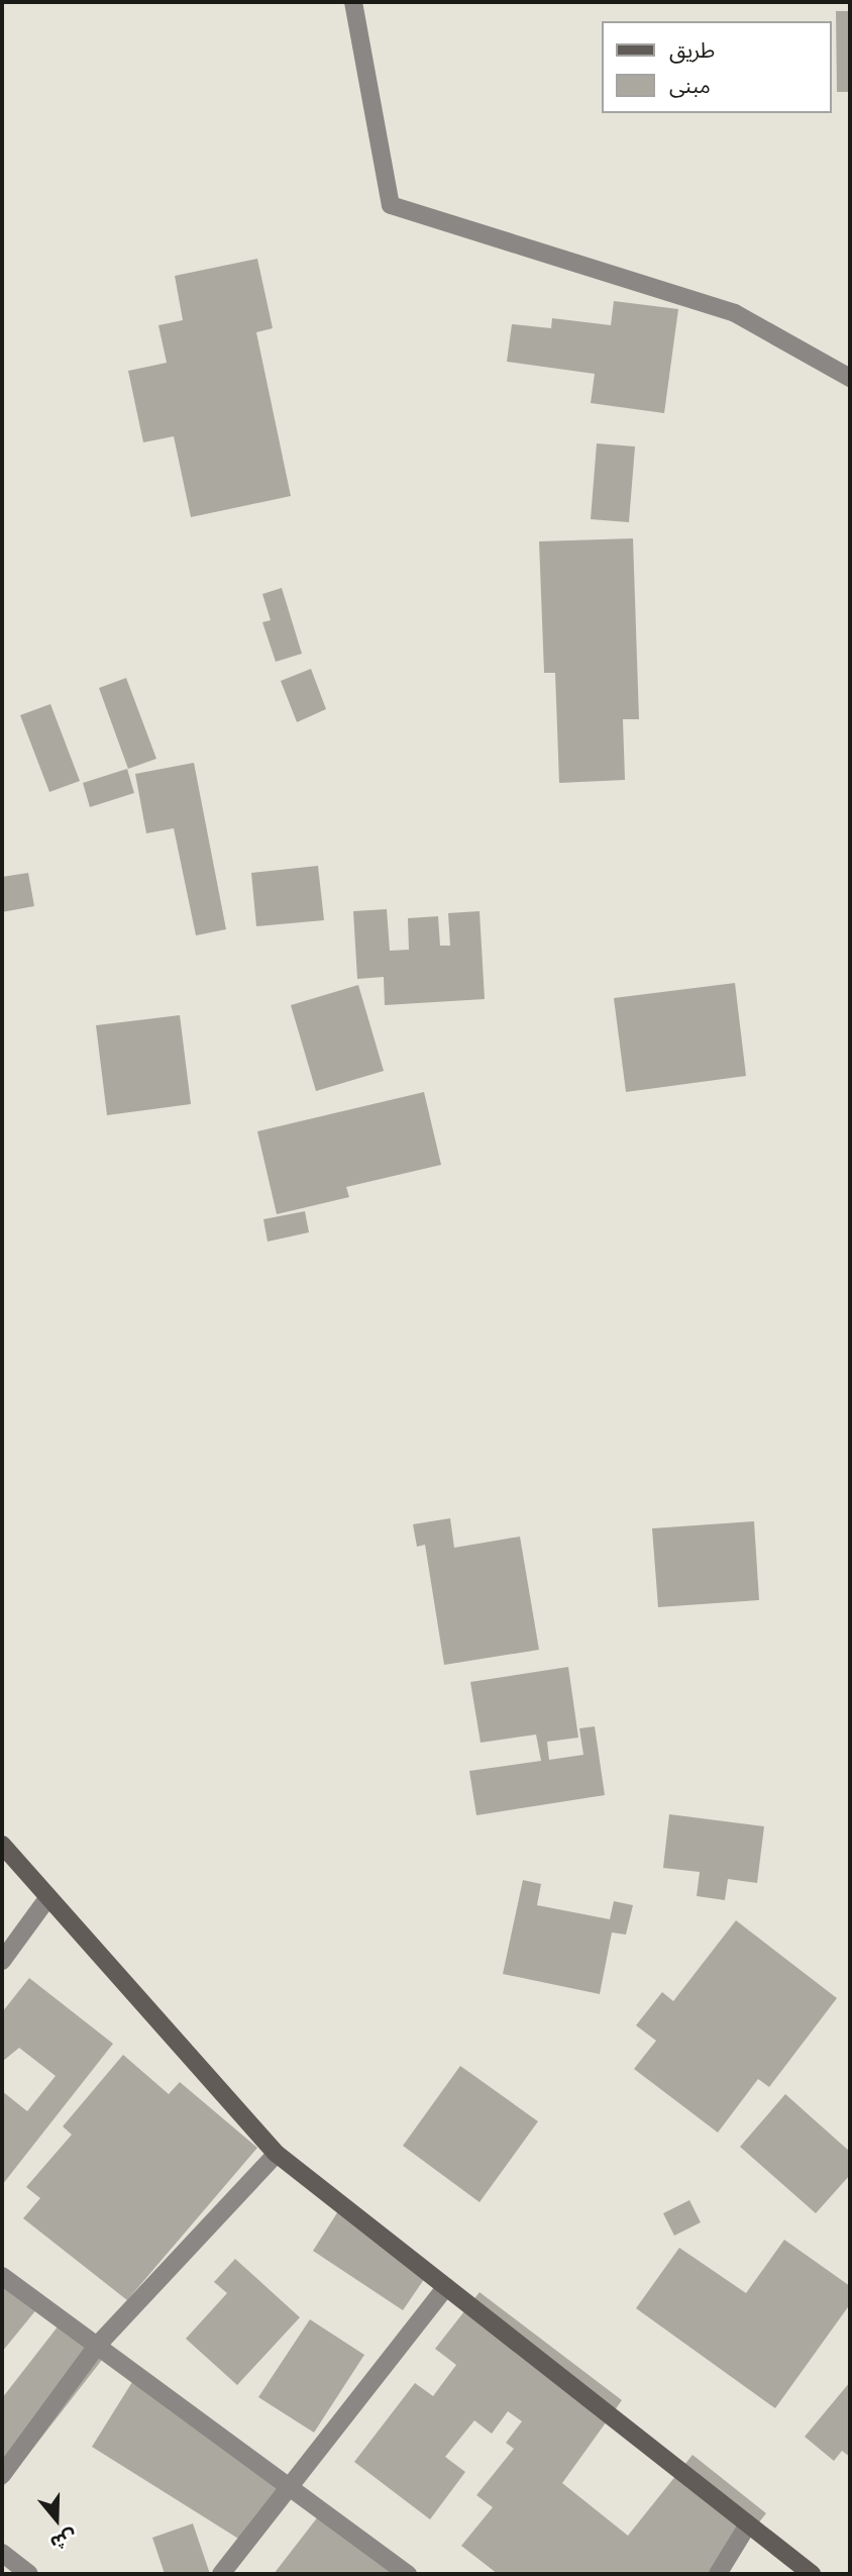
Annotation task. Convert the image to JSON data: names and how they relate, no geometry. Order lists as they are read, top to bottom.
{
  "legend": ["طريق", "مبنى"],
  "north": "bottom"
}
